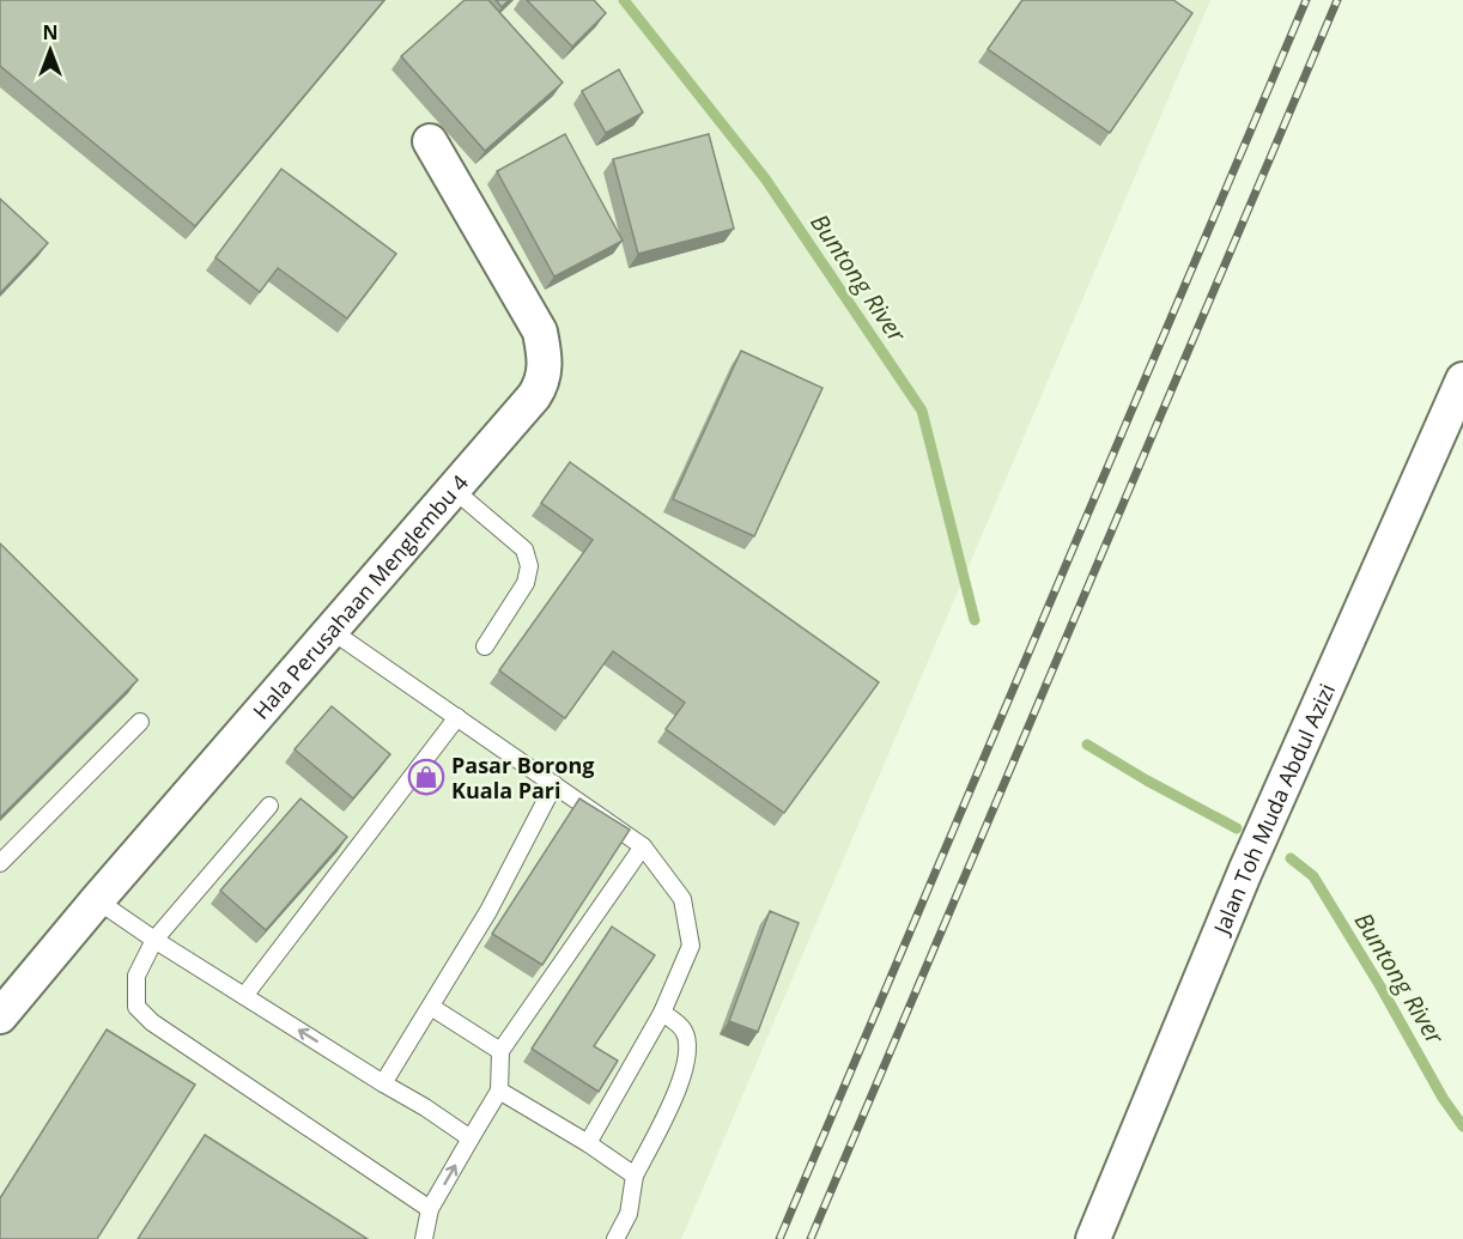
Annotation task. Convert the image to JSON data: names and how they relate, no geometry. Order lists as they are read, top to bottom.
{
  "streets": {
    "street": ["Hala Perusahaan Menglembu 4", "Jalan Toh Muda Abdul Azizi"]
  },
  "water": ["Buntong River"],
  "places": {
    "shop": ["Pasar Borong Kuala Pari"]
  },
  "north": "top"
}
